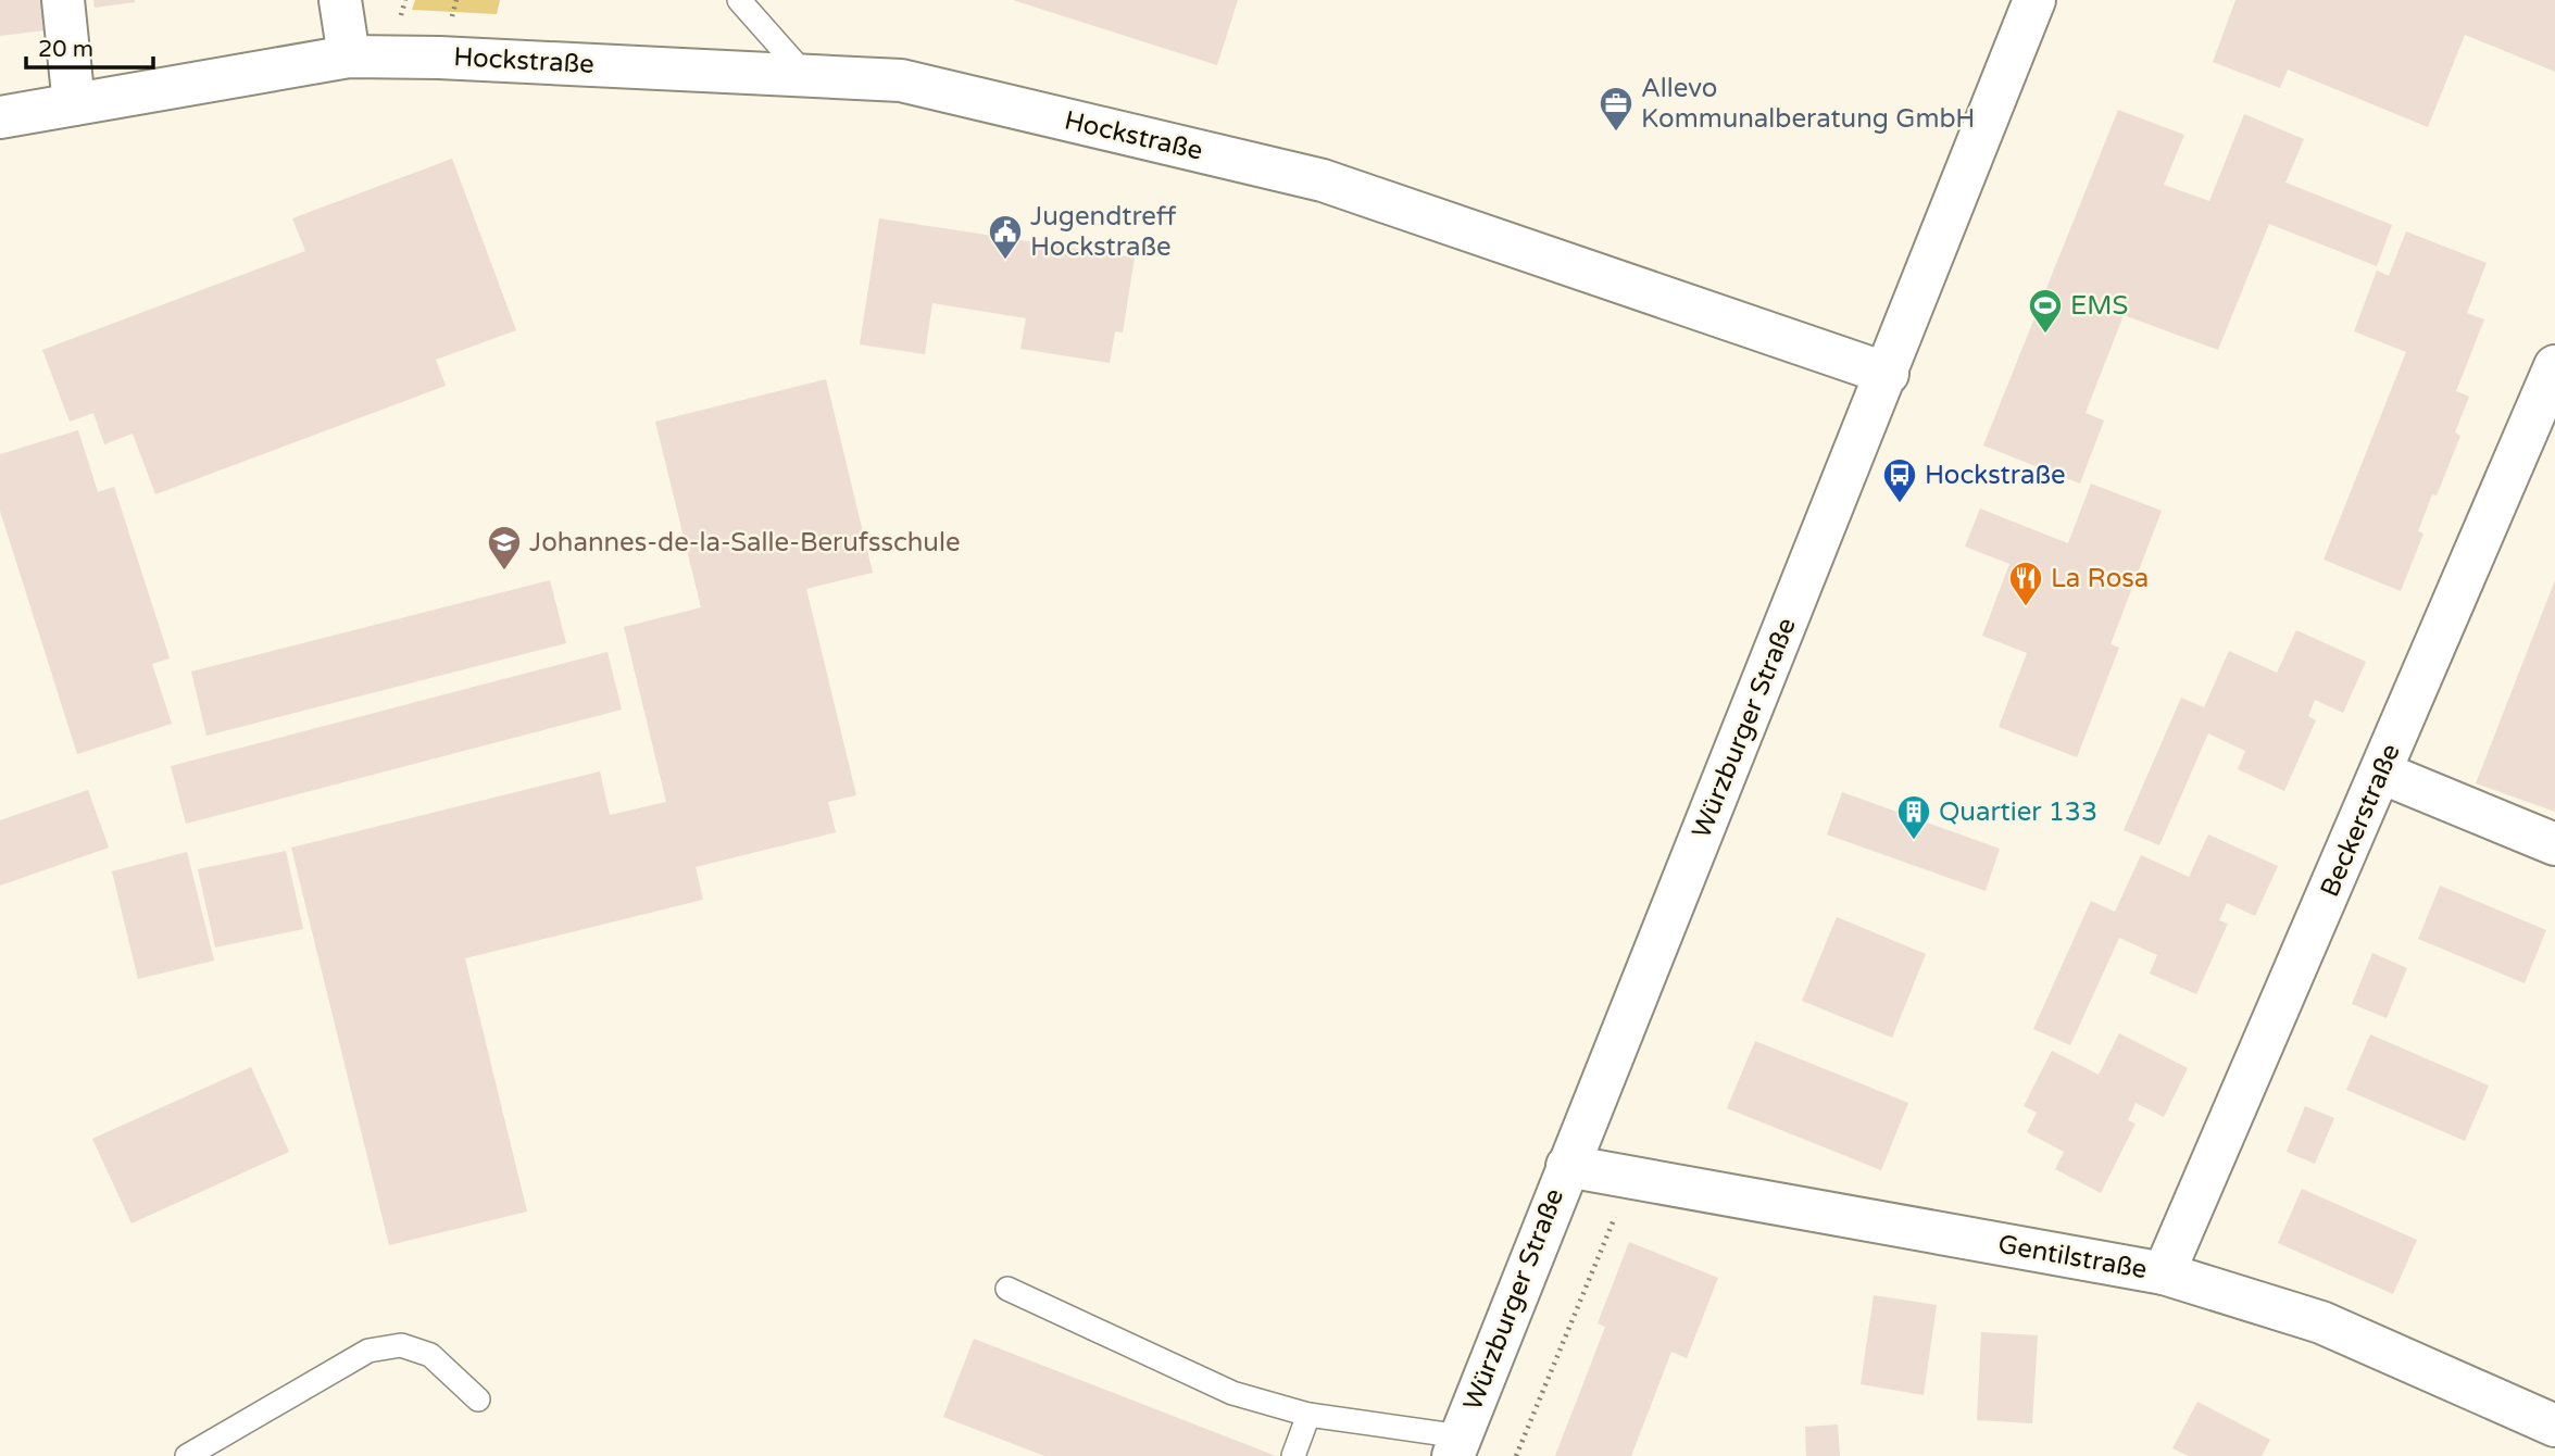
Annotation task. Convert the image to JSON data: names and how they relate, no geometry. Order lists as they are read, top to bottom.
{
  "streets": {
    "street": [
      "Hockstraße",
      "Würzburger Straße",
      "Beckerstraße",
      "Gentilstraße"
    ]
  },
  "crossings": [
    ["Hockstraße", "Würzburger Straße"],
    ["Würzburger Straße", "Gentilstraße"],
    ["Beckerstraße", "Gentilstraße"]
  ],
  "places": {
    "office": ["Allevo Kommunalberatung GmbH"],
    "public building": ["Jugendtreff Hockstraße"],
    "sports": ["EMS"],
    "bus stop": ["Hockstraße"],
    "school or university": ["Johannes-de-la-Salle-Berufsschule"],
    "restaurant": ["La Rosa"],
    "building": ["Quartier 133"]
  },
  "scale_bar": "20 m"
}
